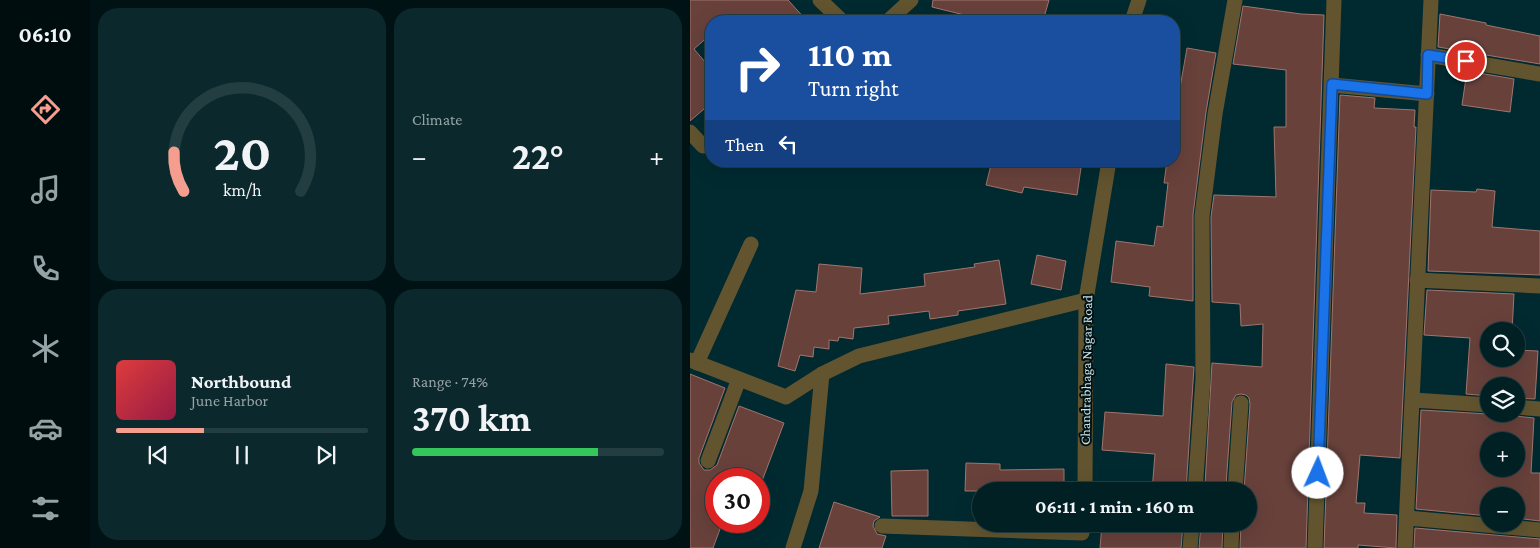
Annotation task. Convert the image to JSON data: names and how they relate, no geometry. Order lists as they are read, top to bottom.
{
  "streets": {
    "street": ["Chandrabhaga Nagar Road"]
  },
  "page": {
    "tabs": "06:10",
    "tile": [
      "Climate",
      ["Range · 74%", "370 km"]
    ],
    "turn": ["110 m", "Turn right"],
    "then": "Then",
    "heat": ["−", "22°", "+"],
    "map_buttons": ["+", "−"],
    "song": ["Northbound", "June Harbor"],
    "limit": "30",
    "trip": "06:11 · 1 min · 160 m",
    "gauge": ["20", "km/h"]
  }
}
